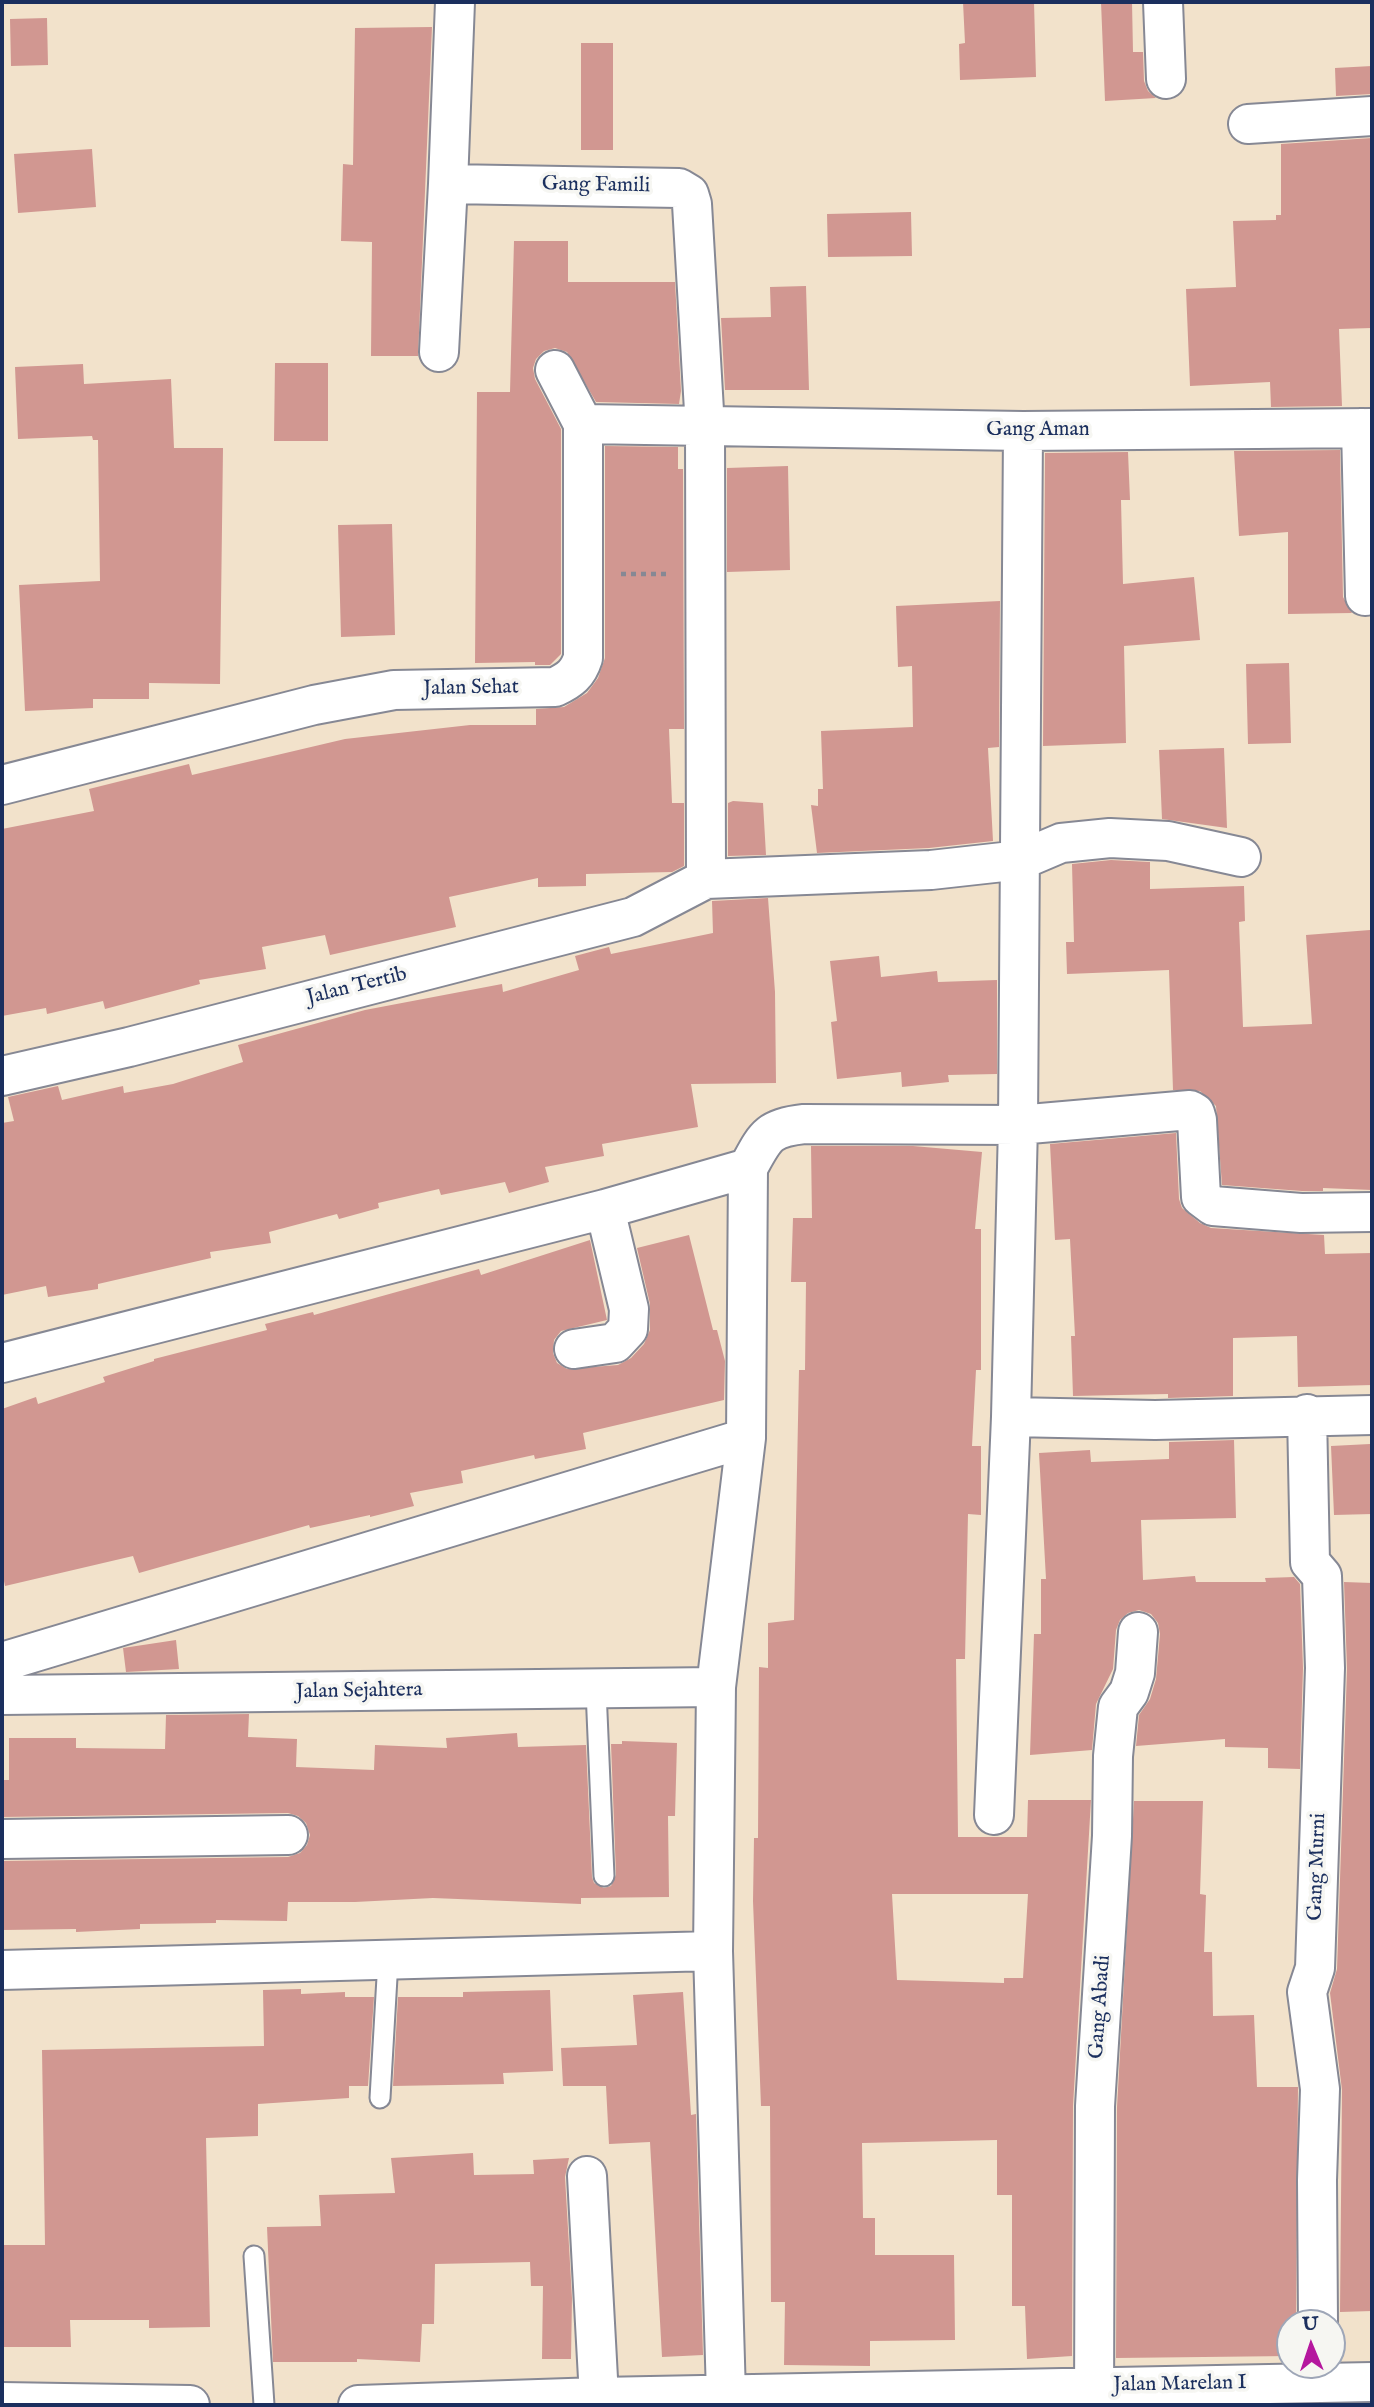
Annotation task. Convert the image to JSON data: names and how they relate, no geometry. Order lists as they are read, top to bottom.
{
  "streets": {
    "street": [
      "Gang Famili",
      "Gang Aman",
      "Jalan Sehat",
      "Jalan Tertib",
      "Jalan Sejahtera",
      "Gang Murni",
      "Gang Abadi",
      "Jalan Marelan I"
    ]
  },
  "crossings": [
    ["Gang Famili", "Gang Aman"],
    ["Gang Abadi", "Jalan Marelan I"]
  ],
  "north": "top"
}
